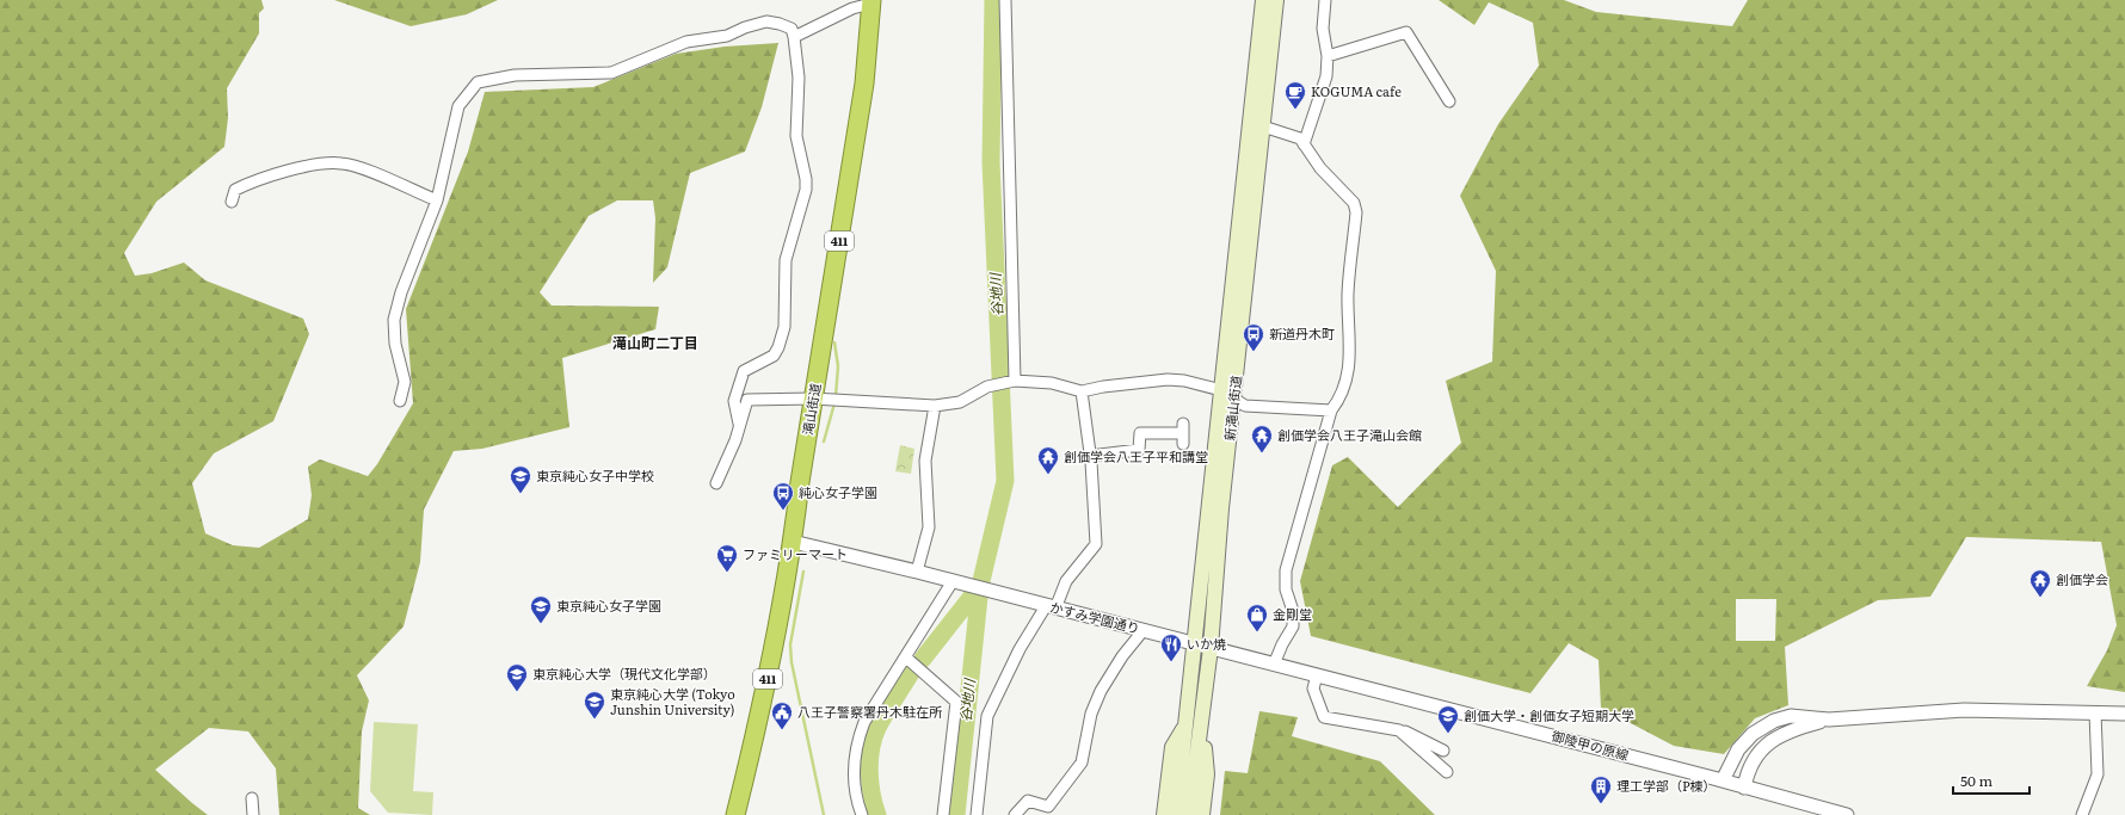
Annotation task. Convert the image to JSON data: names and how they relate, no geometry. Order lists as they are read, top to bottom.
{
  "streets": {
    "highway": ["411", "滝山街道"],
    "main road": ["新滝山街道"],
    "street": ["かすみ学園通り", "御陵甲の原線"]
  },
  "crossings": [
    ["新滝山街道", "かすみ学園通り"],
    ["新滝山街道", "御陵甲の原線"],
    ["かすみ学園通り", "御陵甲の原線"]
  ],
  "districts": ["滝山町二丁目"],
  "water": ["谷地川"],
  "places": {
    "cafe": ["KOGUMA cafe"],
    "bus stop": ["新道丹木町", "純心女子学園"],
    "temple": ["創価学会八王子滝山会館", "創価学会八王子平和講堂", "創価学会"],
    "school or university": [
      "東京純心女子中学校",
      "東京純心女子学園",
      "東京純心大学（現代文化学部）",
      "東京純心大学 (Tokyo Junshin University)",
      "創価大学・創価女子短期大学"
    ],
    "supermarket": ["ファミリーマート"],
    "shop": ["金剛堂"],
    "restaurant": ["いか焼"],
    "public building": ["八王子警察署丹木駐在所"],
    "building": ["理工学部（P棟）"]
  },
  "scale_bar": "50 m"
}
